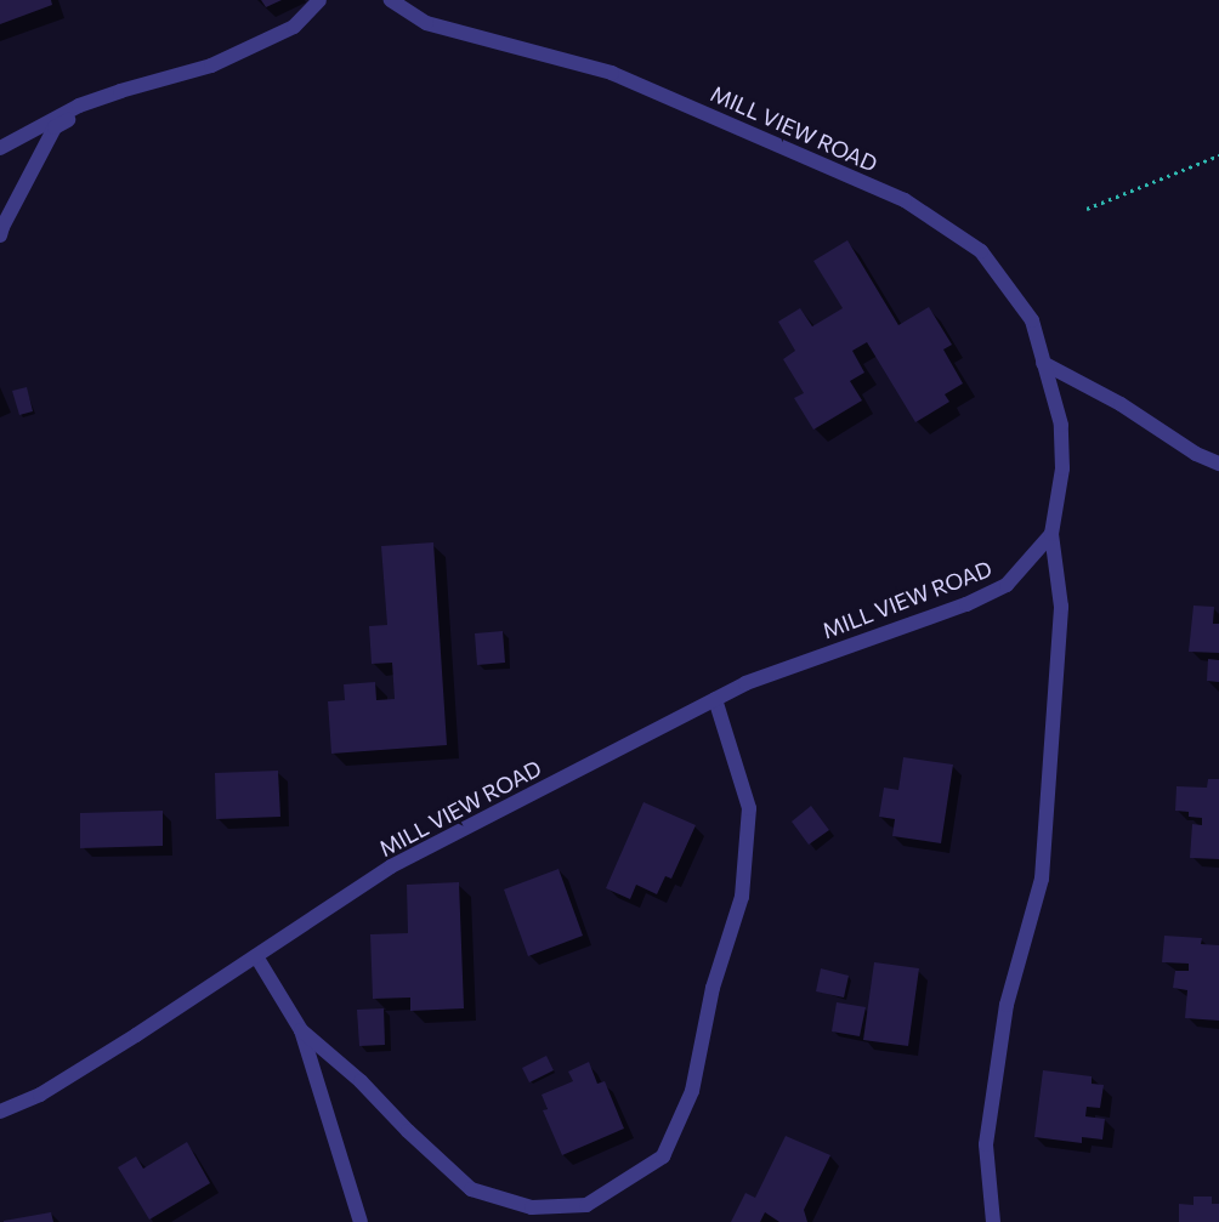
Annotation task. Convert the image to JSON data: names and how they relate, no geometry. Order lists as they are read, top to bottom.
{
  "streets": {
    "street": ["MILL VIEW ROAD"]
  }
}
